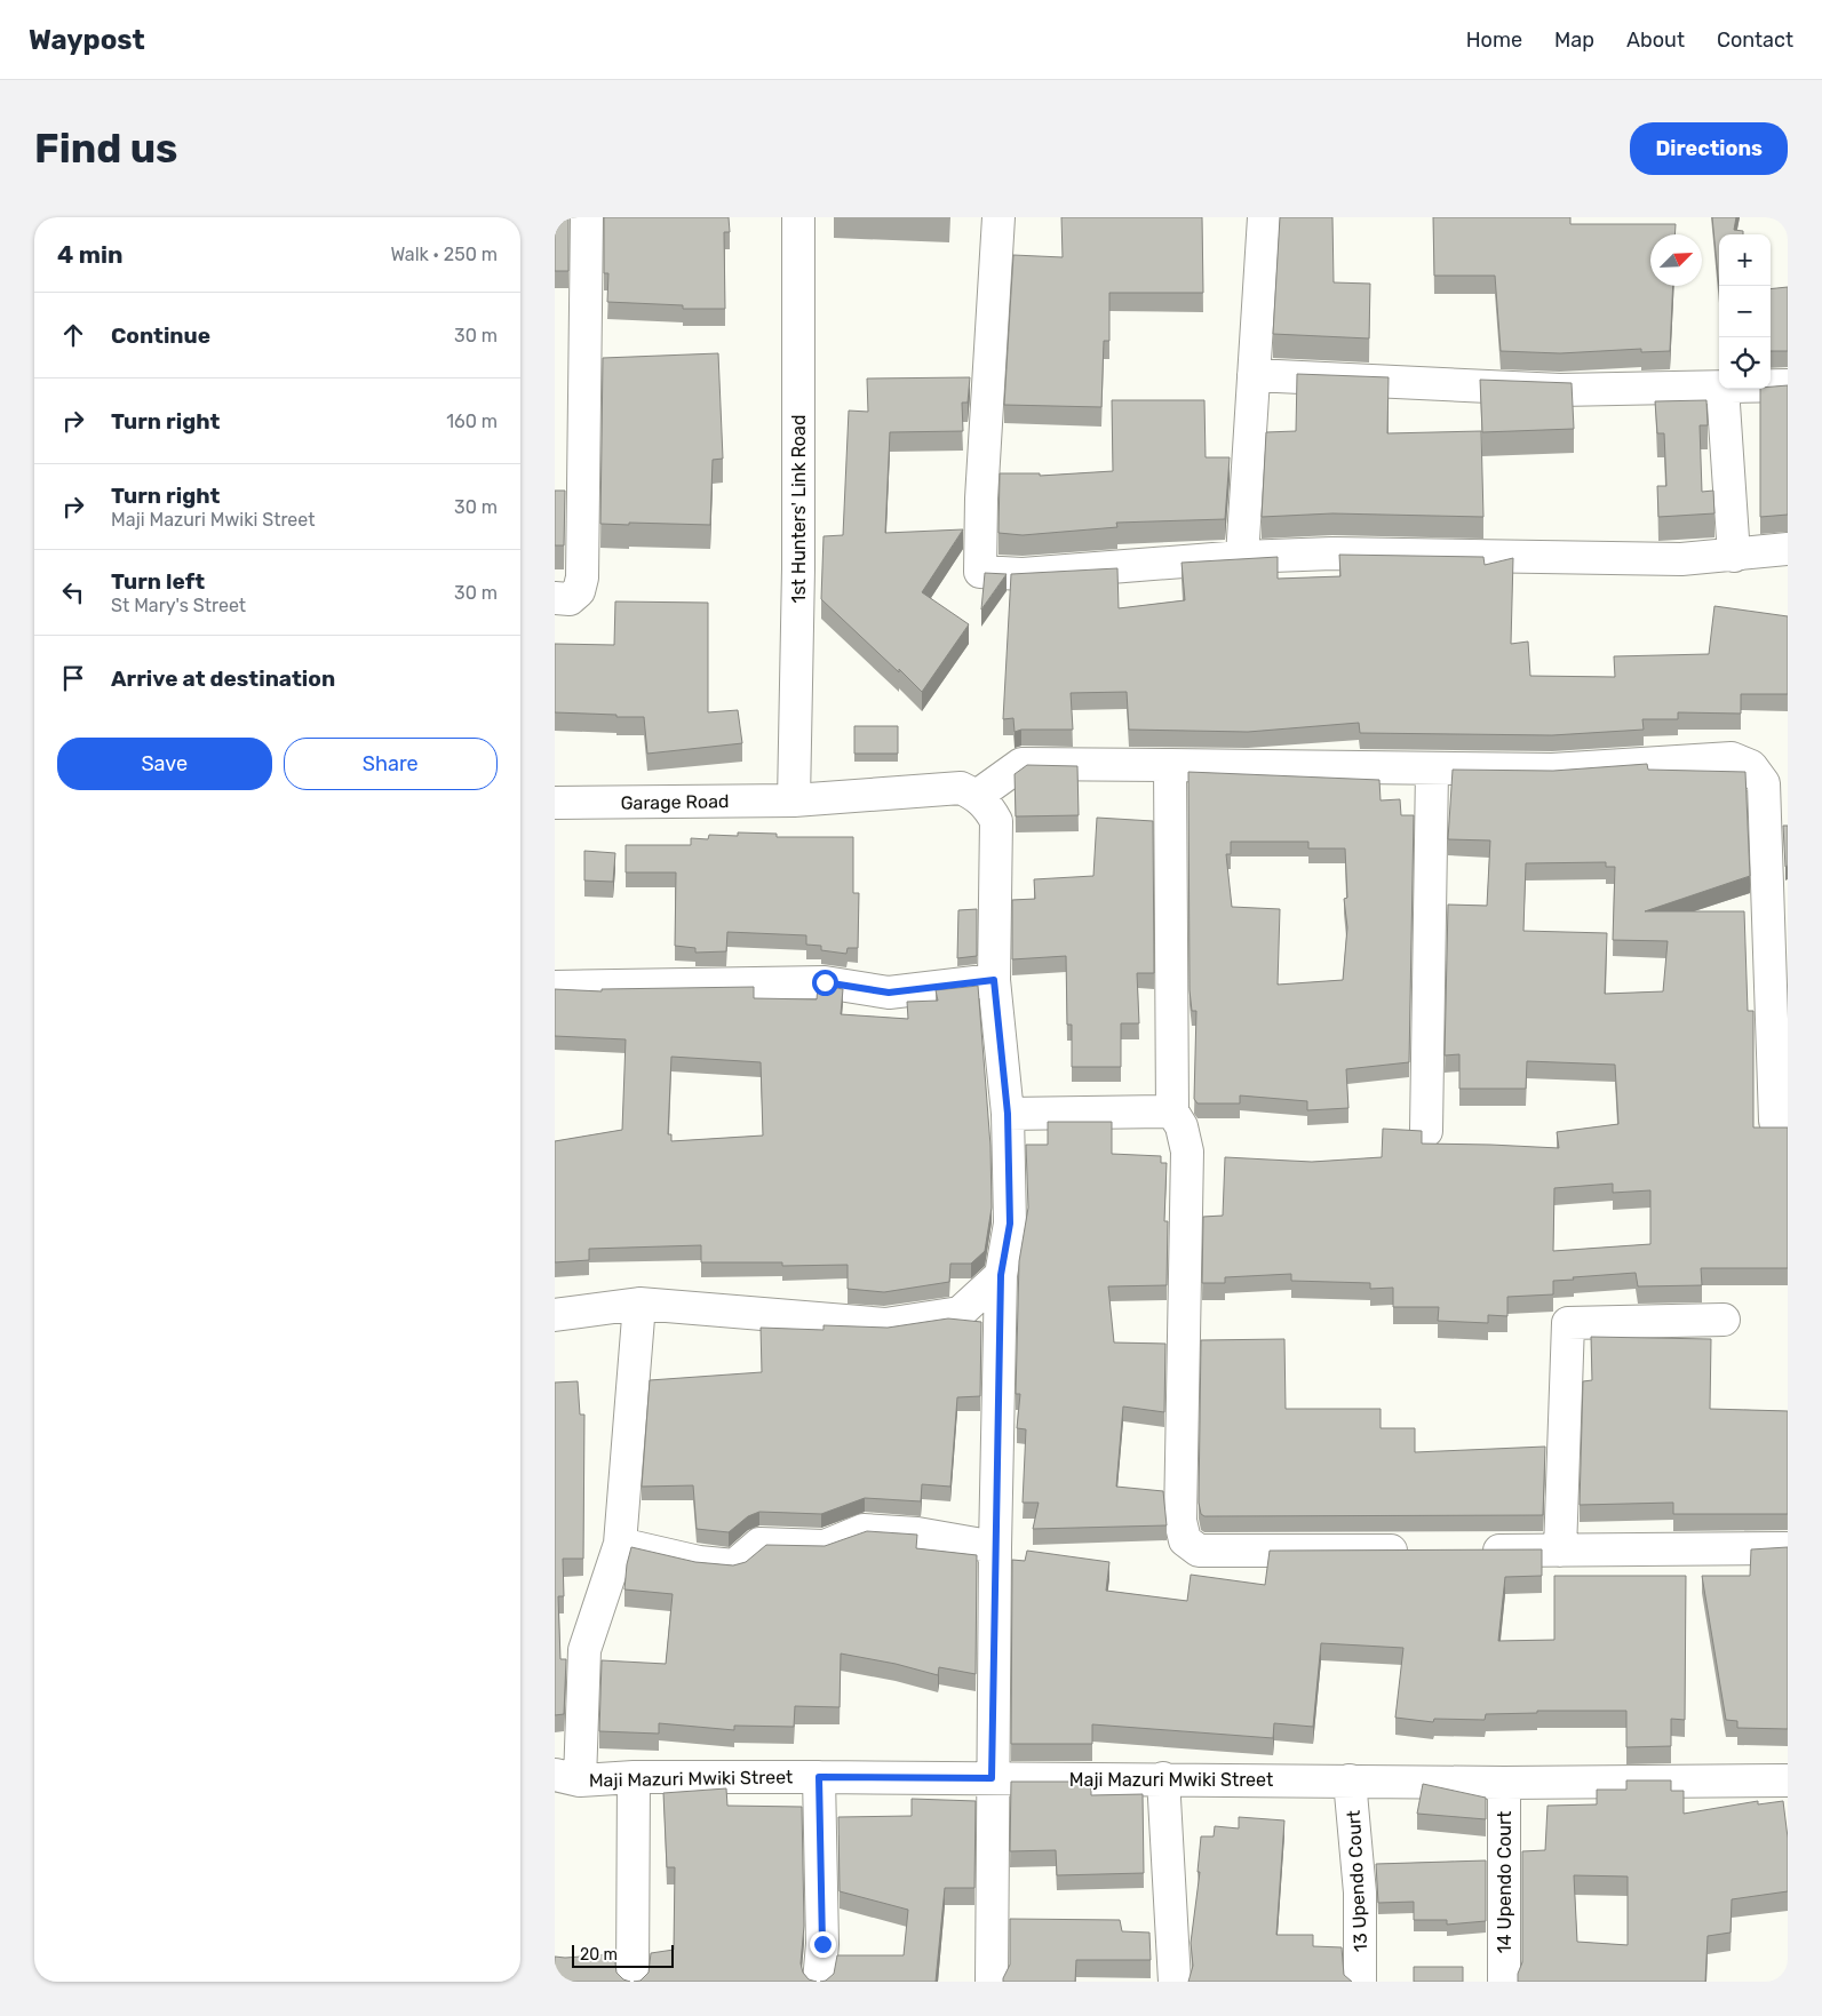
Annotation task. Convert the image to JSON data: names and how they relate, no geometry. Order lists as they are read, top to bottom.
{
  "streets": {
    "street": [
      "1st Hunters' Link Road",
      "Garage Road",
      "Maji Mazuri Mwiki Street",
      "13 Upendo Court",
      "14 Upendo Court"
    ]
  },
  "crossings": [
    ["1st Hunters' Link Road", "Garage Road"],
    ["Maji Mazuri Mwiki Street", "13 Upendo Court"],
    ["Maji Mazuri Mwiki Street", "14 Upendo Court"]
  ],
  "scale_bar": "20 m",
  "north": "top right",
  "page": {
    "header": "Waypost",
    "nav": [
      "Home",
      "Map",
      "About",
      "Contact"
    ],
    "buttons": [
      "Directions",
      ["Save", "Share"]
    ],
    "title": "Find us",
    "heading": ["4 min", "Walk · 250 m"],
    "map_buttons": ["+", "−"],
    "list": [
      ["Continue", "30 m"],
      ["Turn right", "160 m"],
      ["Turn right", "Maji Mazuri Mwiki Street", "30 m"],
      ["Turn left", "St Mary's Street", "30 m"],
      "Arrive at destination"
    ],
    "scale": "20 m"
  }
}
